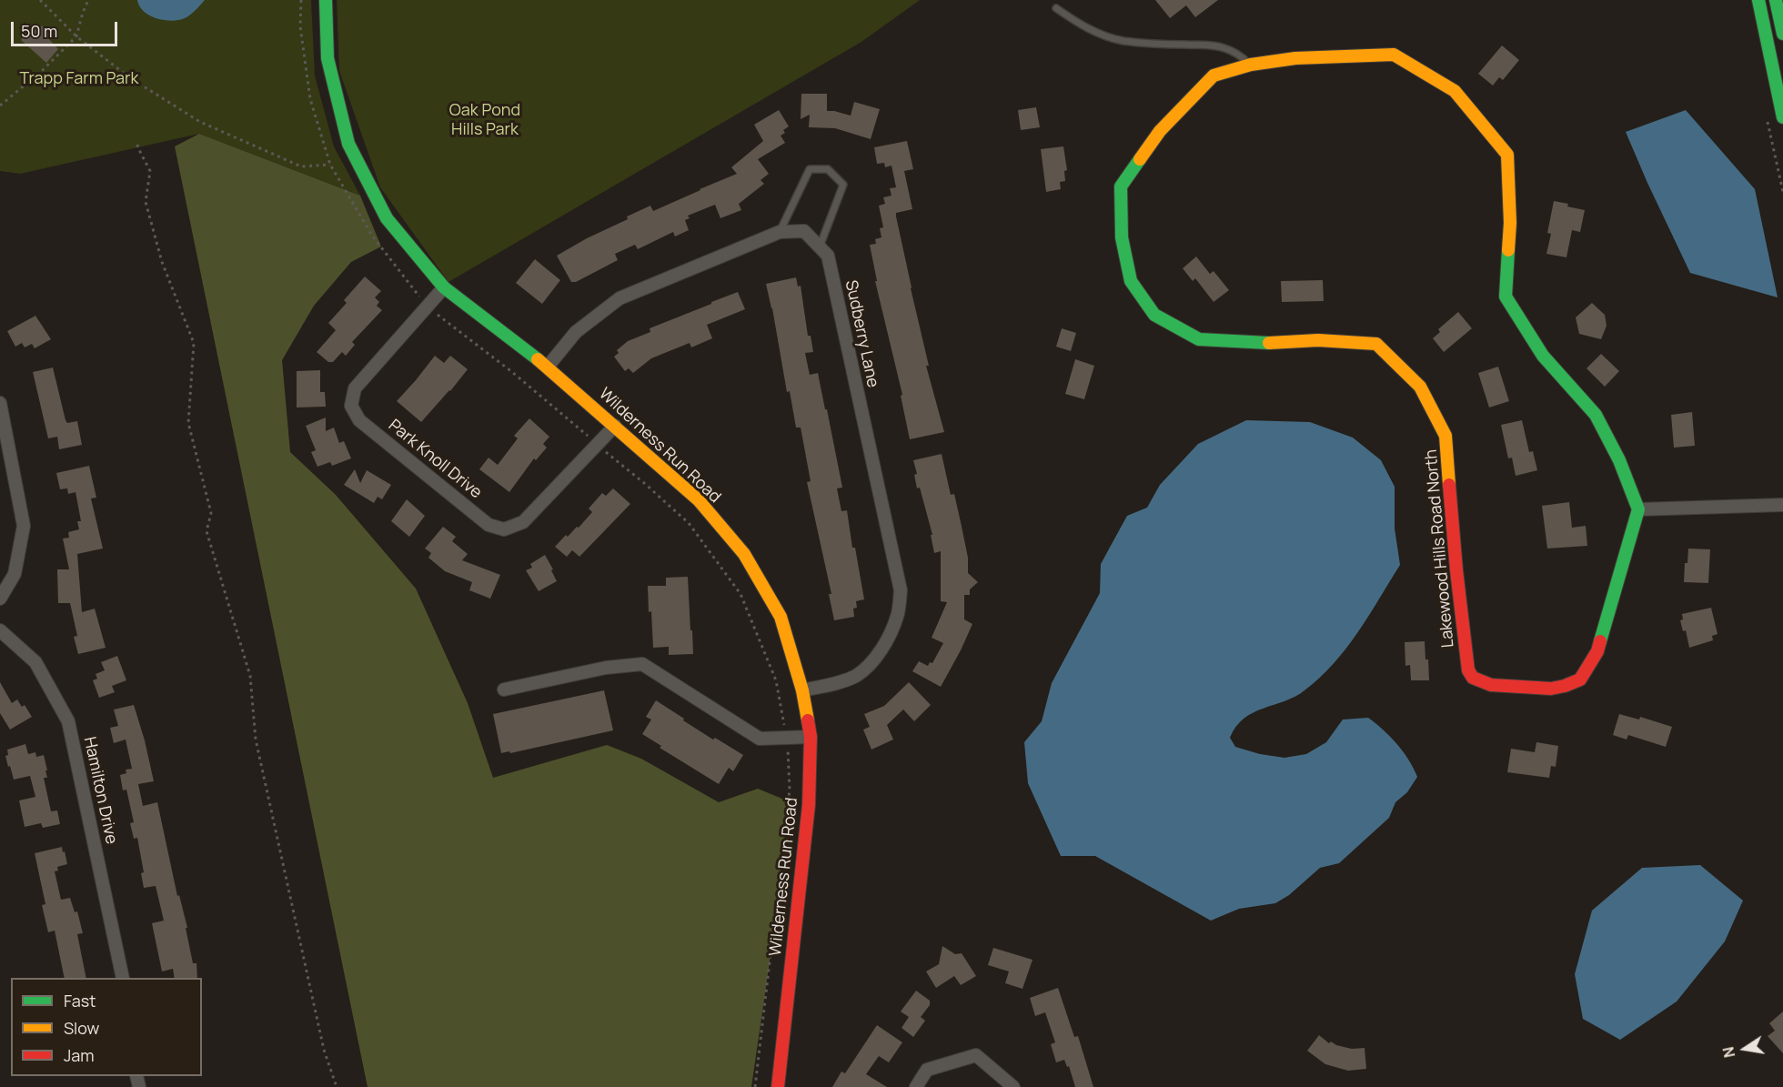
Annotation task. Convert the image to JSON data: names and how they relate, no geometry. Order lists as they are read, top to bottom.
{
  "streets": {
    "street": [
      "Sudberry Lane",
      "Wilderness Run Road",
      "Park Knoll Drive",
      "Lakewood Hills Road North",
      "Hamilton Drive"
    ]
  },
  "crossings": [
    ["Sudberry Lane", "Wilderness Run Road"],
    ["Wilderness Run Road", "Park Knoll Drive"]
  ],
  "parks": ["Trapp Farm Park", "Oak Pond Hills Park"],
  "legend": ["Fast", "Slow", "Jam"],
  "scale_bar": "50 m",
  "north": "left"
}
